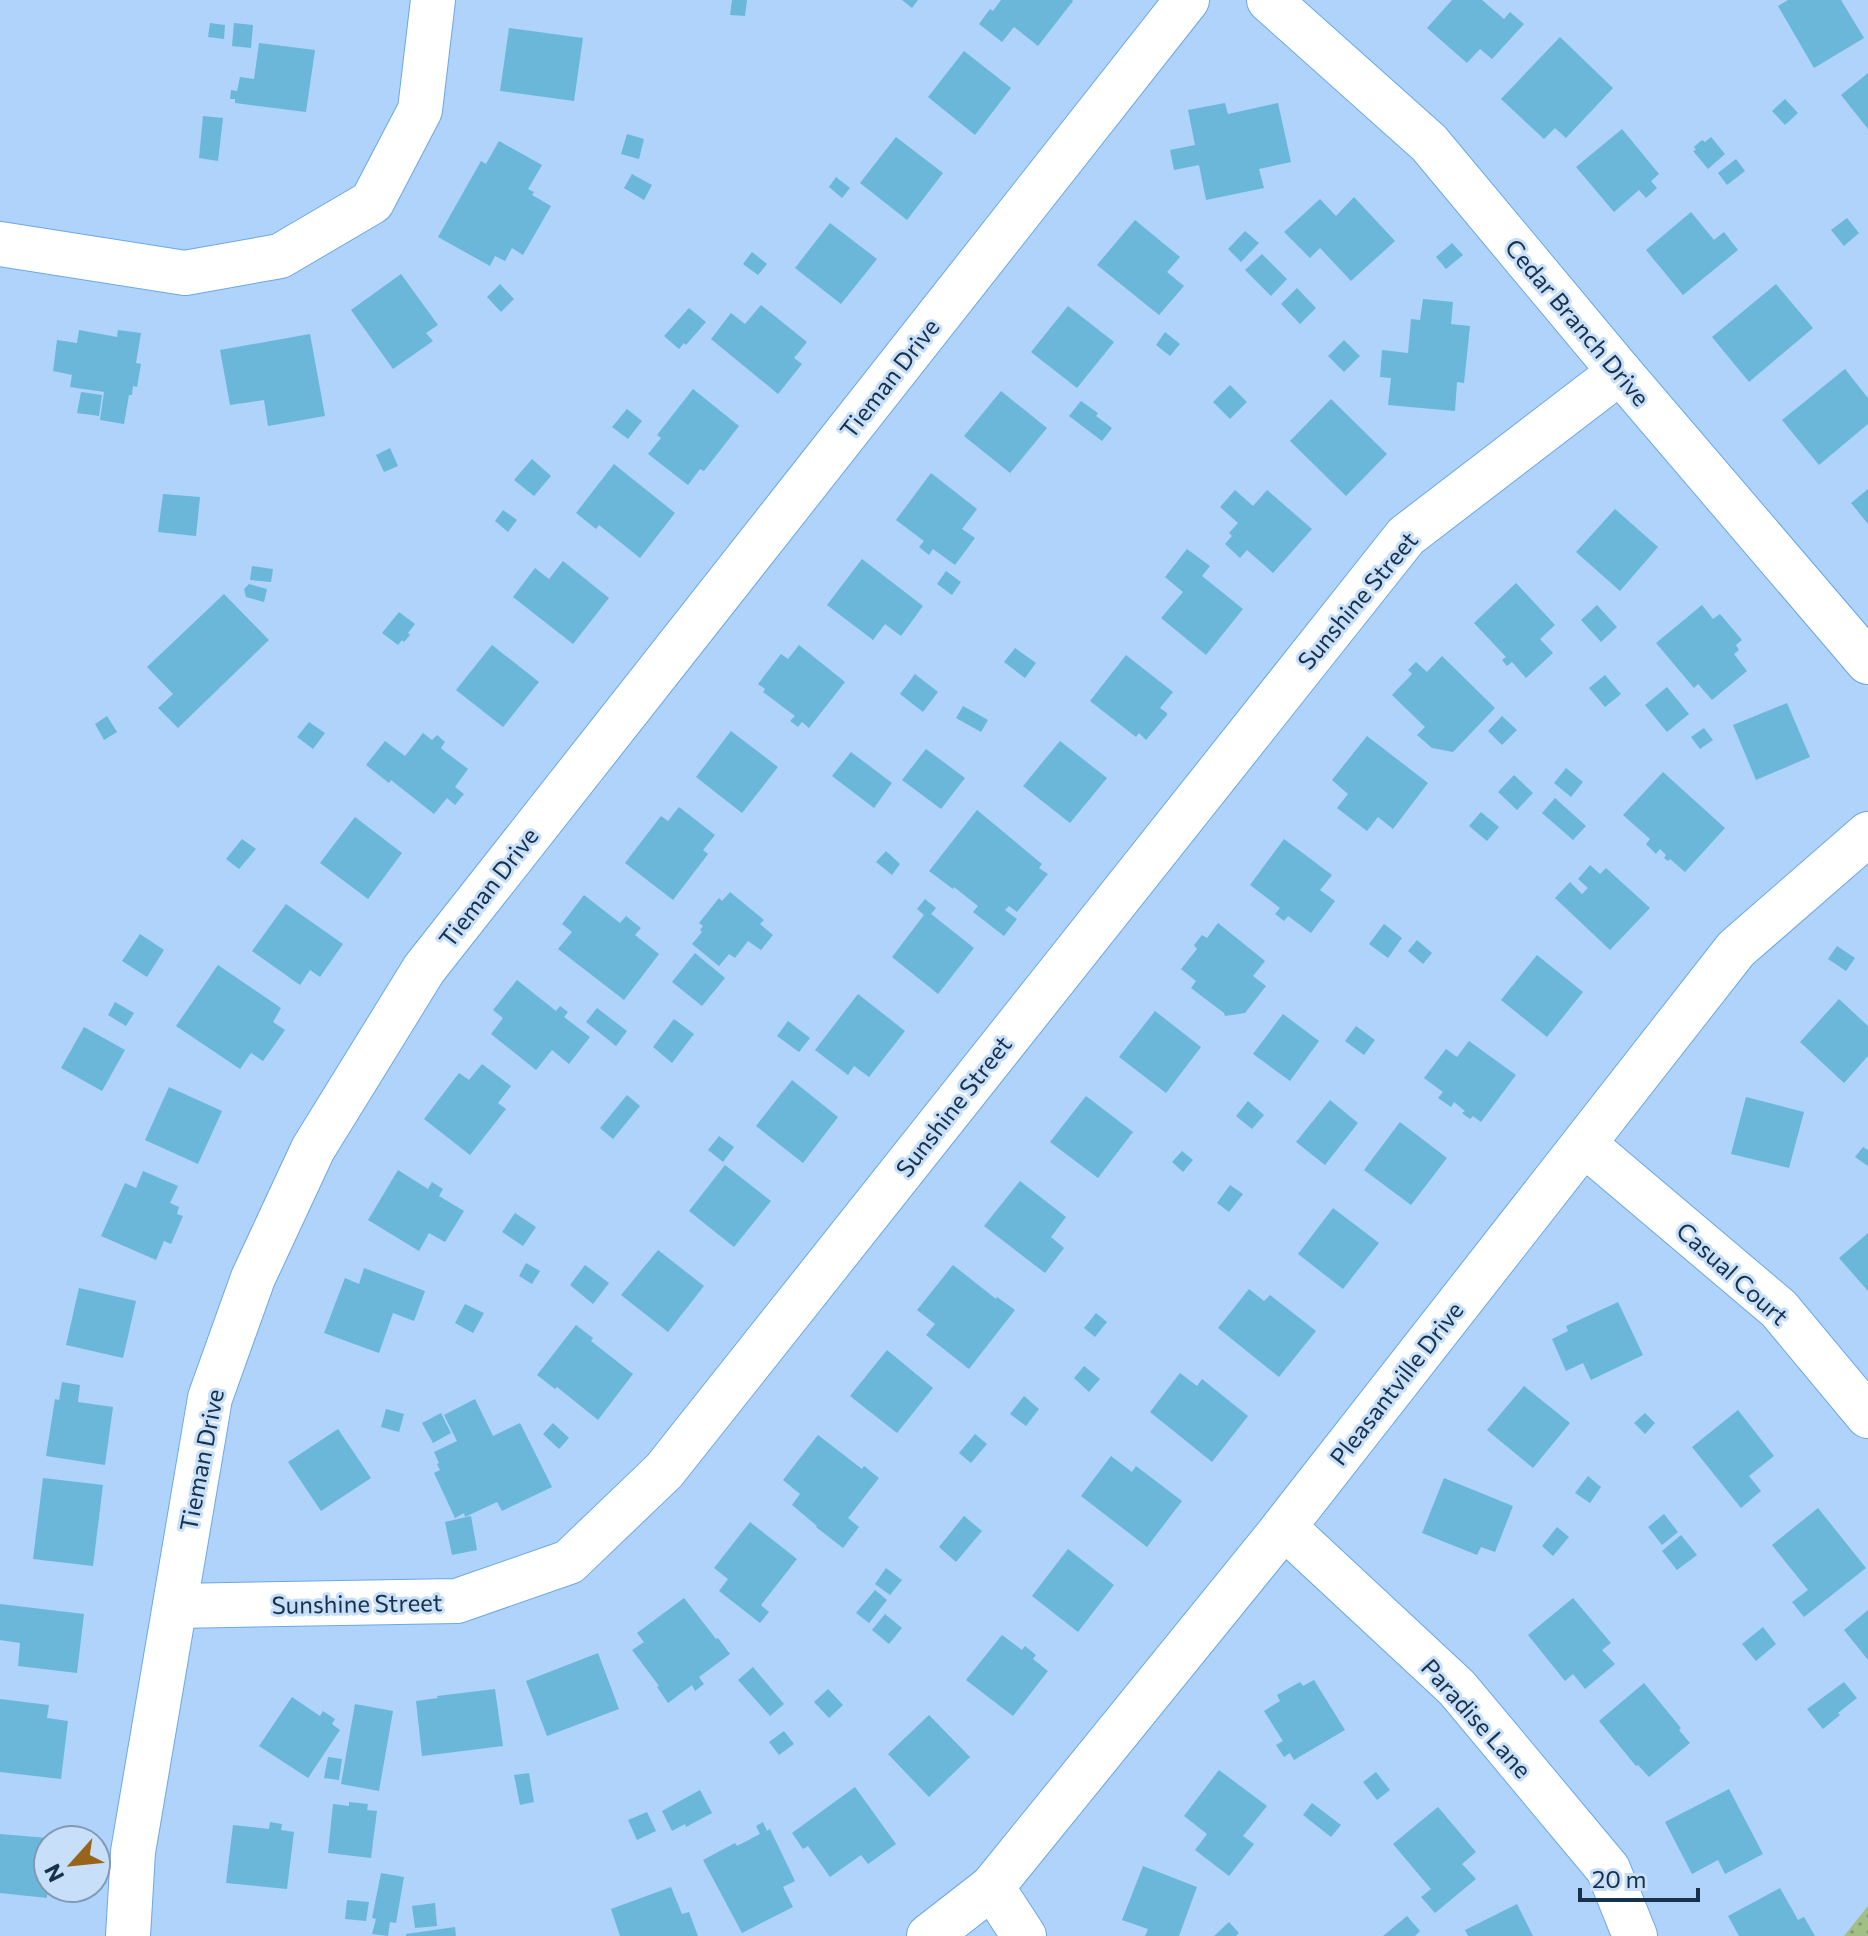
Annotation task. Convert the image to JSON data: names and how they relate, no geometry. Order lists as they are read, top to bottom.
{
  "streets": {
    "street": [
      "Cedar Branch Drive",
      "Tieman Drive",
      "Sunshine Street",
      "Casual Court",
      "Pleasantville Drive",
      "Paradise Lane"
    ]
  },
  "crossings": [
    ["Cedar Branch Drive", "Sunshine Street"],
    ["Tieman Drive", "Sunshine Street"],
    ["Casual Court", "Pleasantville Drive"],
    ["Pleasantville Drive", "Paradise Lane"]
  ],
  "scale_bar": "20 m",
  "north": "bottom left"
}
